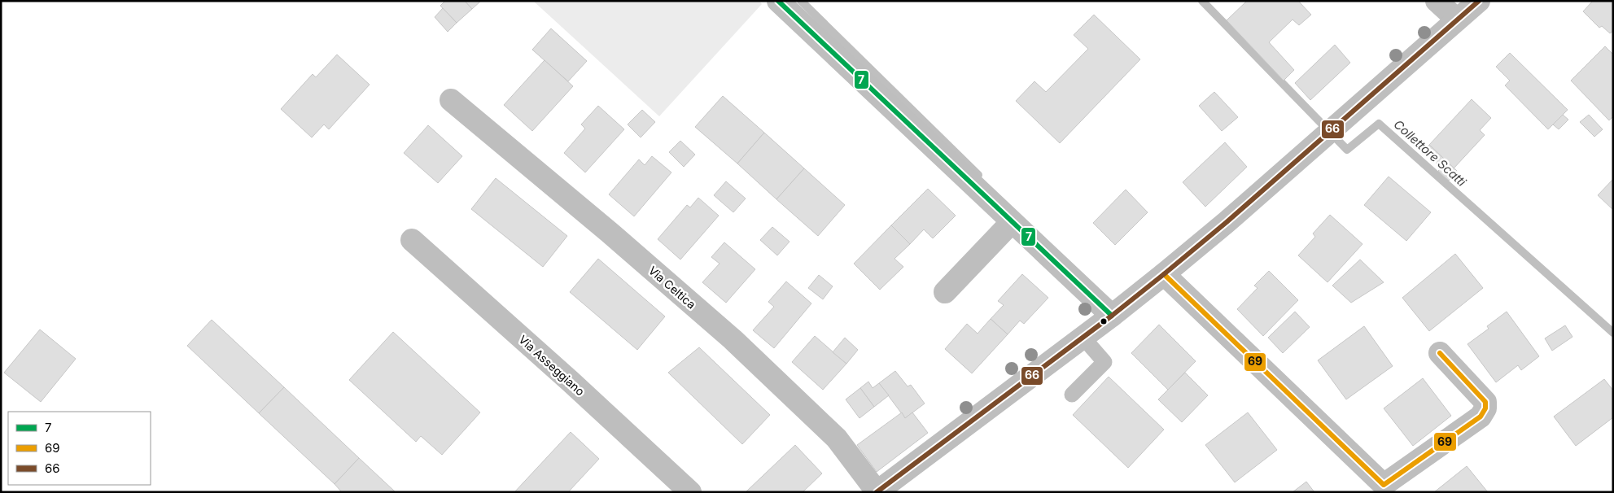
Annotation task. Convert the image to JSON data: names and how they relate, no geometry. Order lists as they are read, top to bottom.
{
  "streets": {
    "street": ["Via Celtica", "Via Asseggiano"]
  },
  "water": ["Collettore Scatti"],
  "lines": ["transit line 7", "transit line 66", "transit line 69"],
  "legend": ["7", "69", "66"]
}
